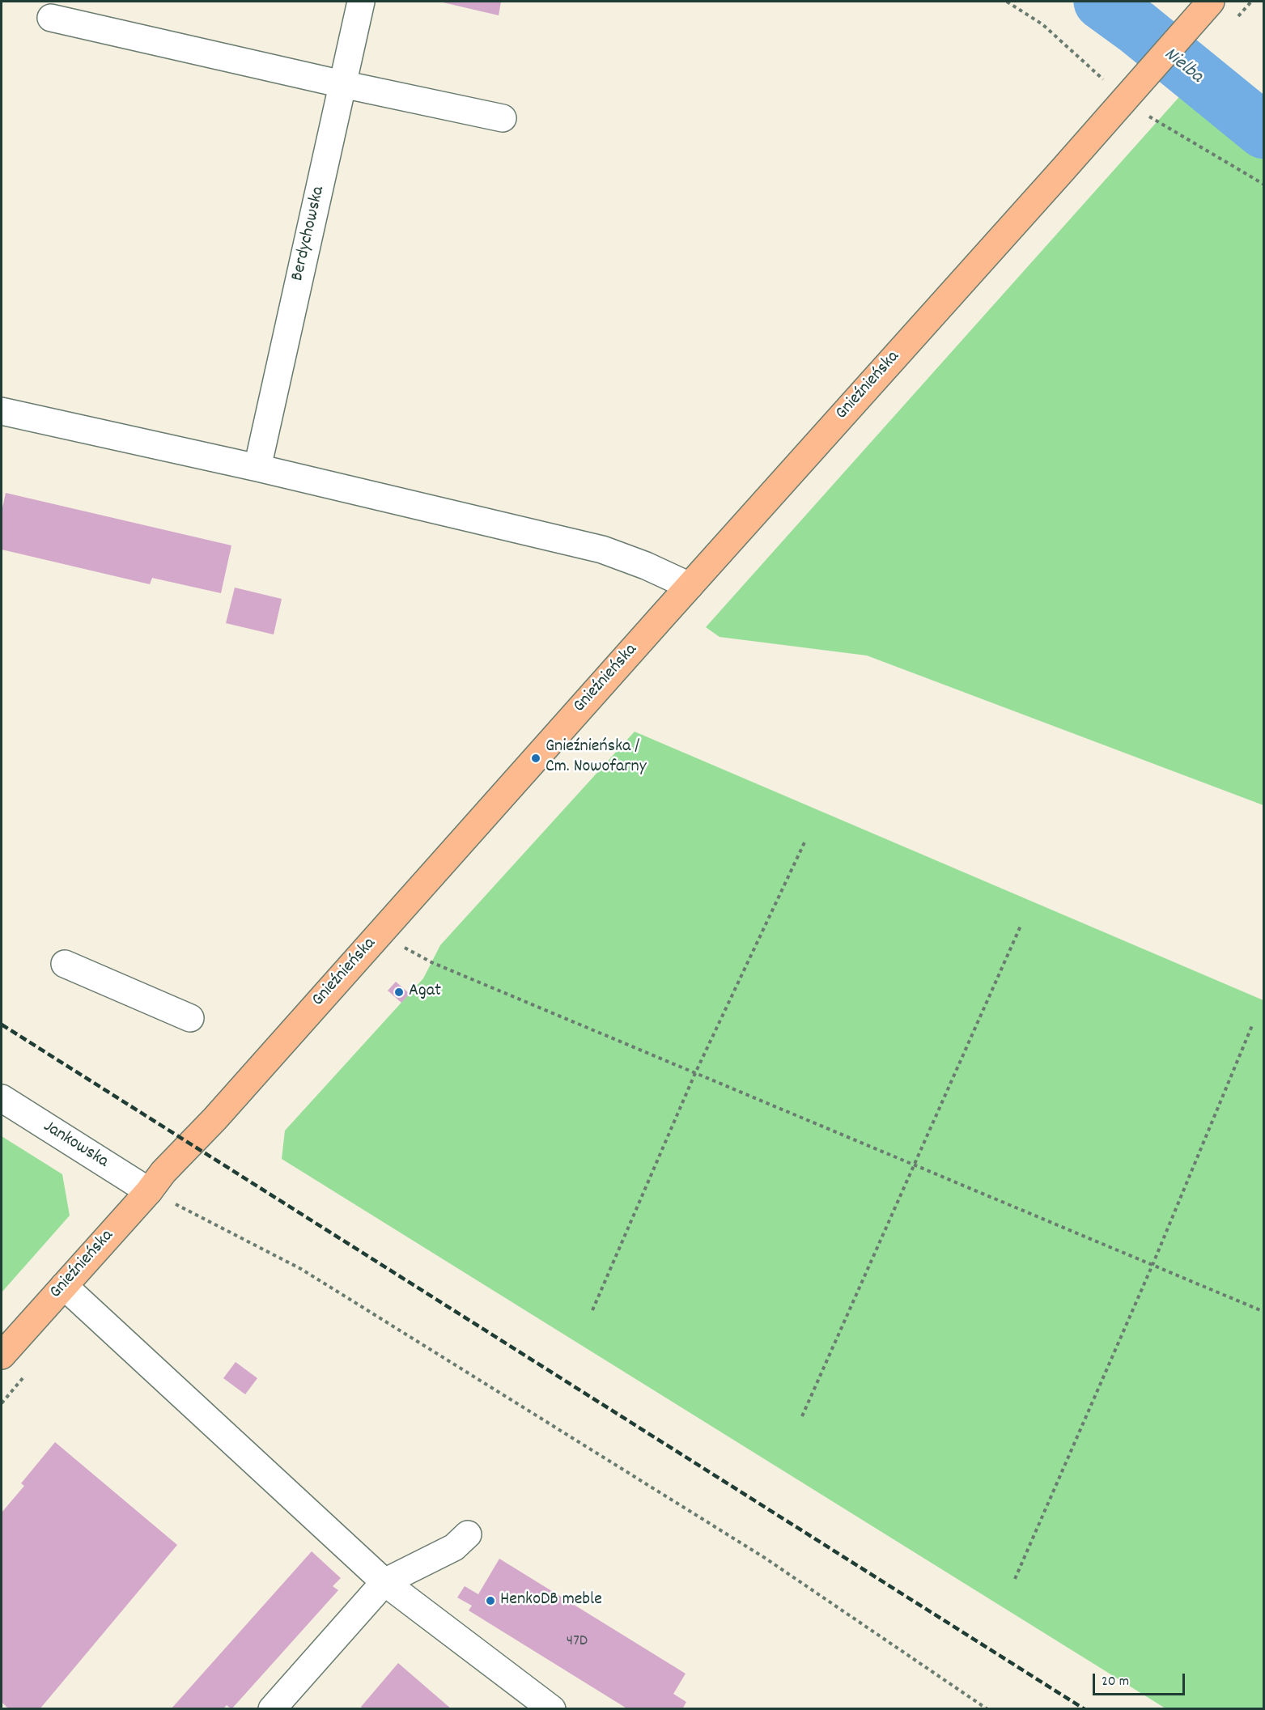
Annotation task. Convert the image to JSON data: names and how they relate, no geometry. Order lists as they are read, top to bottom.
{
  "streets": {
    "main road": ["Gnieźnieńska"],
    "street": ["Berdychowska", "Jankowska"]
  },
  "crossings": [
    ["Gnieźnieńska", "Jankowska"]
  ],
  "water": ["Nielba"],
  "places": ["Gnieźnieńska / Cm. Nowofarny", "Agat", "HenkoDB meble"],
  "house_numbers": ["47D"],
  "scale_bar": "20 m"
}
